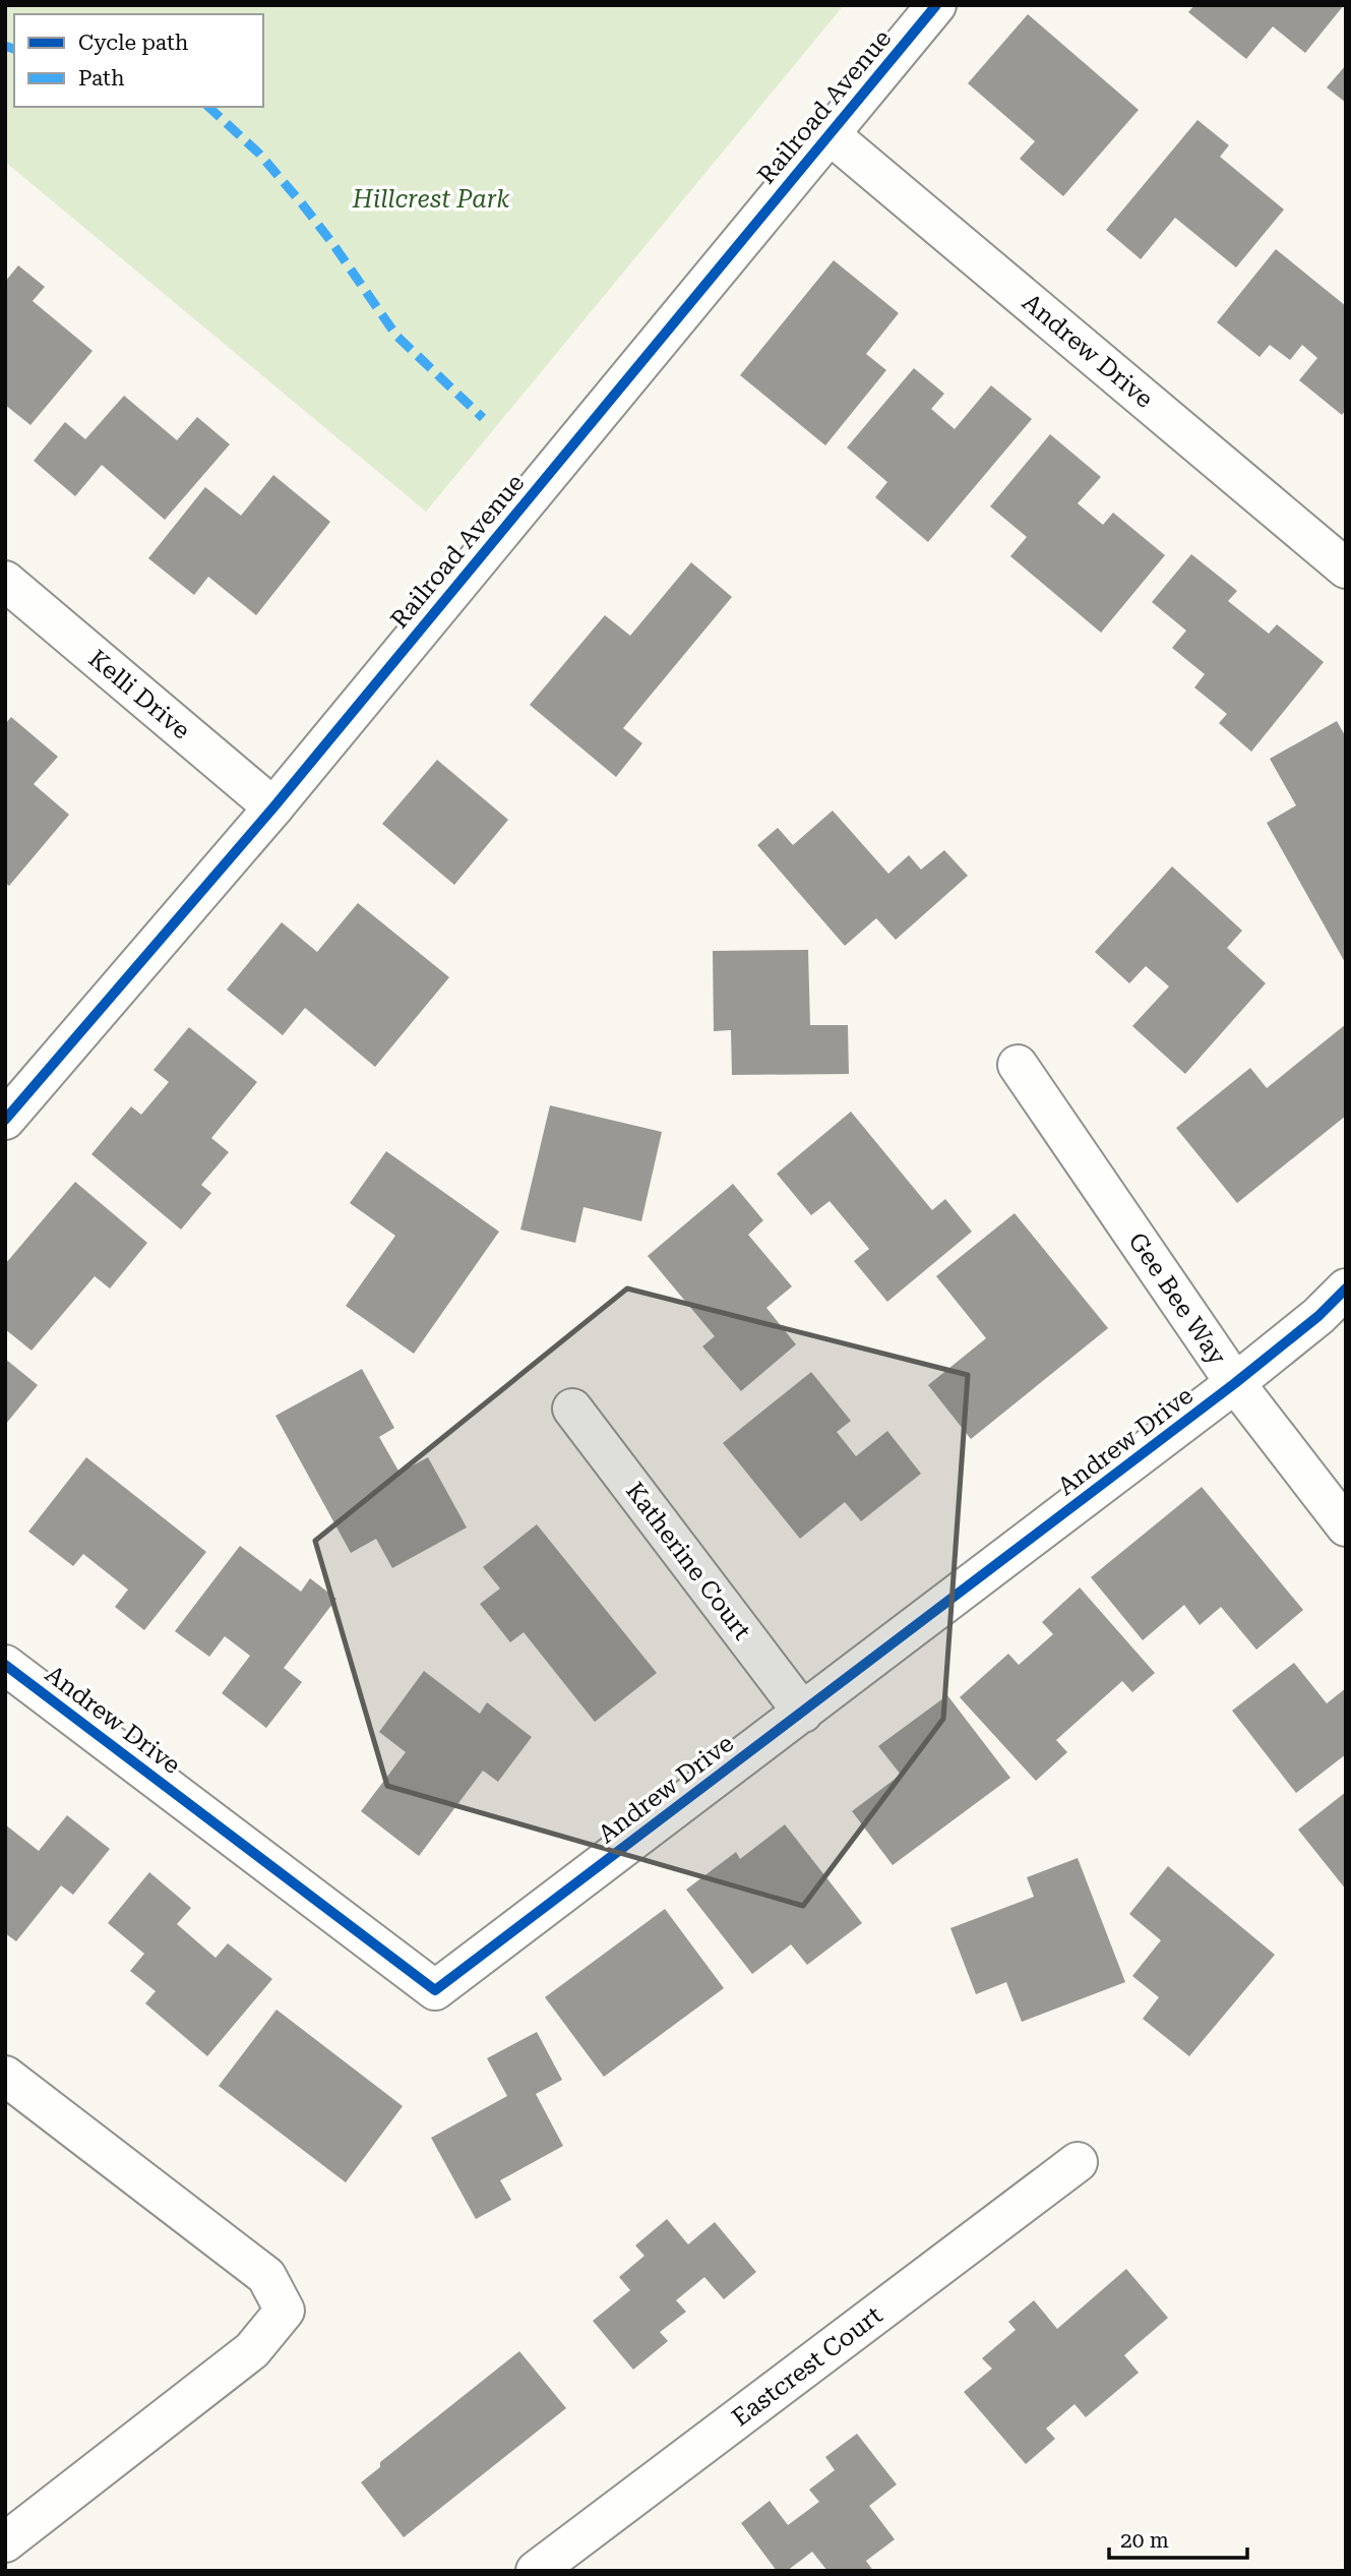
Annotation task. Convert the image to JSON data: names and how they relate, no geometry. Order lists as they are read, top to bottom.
{
  "streets": {
    "street": [
      "Railroad Avenue",
      "Andrew Drive",
      "Kelli Drive",
      "Gee Bee Way",
      "Katherine Court",
      "Eastcrest Court"
    ]
  },
  "crossings": [
    ["Railroad Avenue", "Andrew Drive"],
    ["Railroad Avenue", "Kelli Drive"],
    ["Andrew Drive", "Gee Bee Way"],
    ["Andrew Drive", "Katherine Court"]
  ],
  "parks": ["Hillcrest Park"],
  "legend": ["Cycle path", "Path"],
  "scale_bar": "20 m"
}
